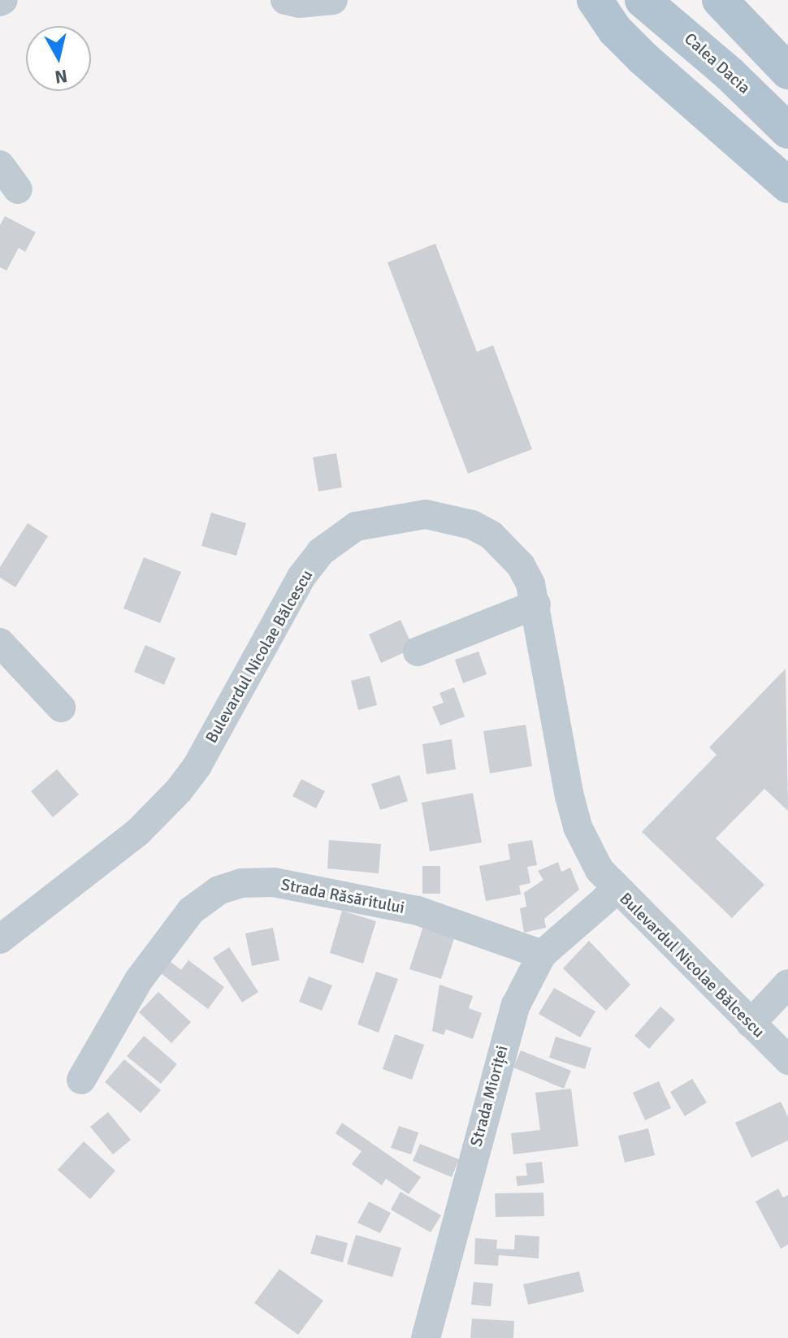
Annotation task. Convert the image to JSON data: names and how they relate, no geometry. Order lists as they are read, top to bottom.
{
  "streets": {
    "main road": ["Calea Dacia"],
    "street": ["Bulevardul Nicolae Bălcescu", "Strada Răsăritului", "Strada Mioriței"]
  },
  "crossings": [
    ["Bulevardul Nicolae Bălcescu", "Strada Mioriței"],
    ["Strada Răsăritului", "Strada Mioriței"]
  ],
  "north": "bottom"
}
